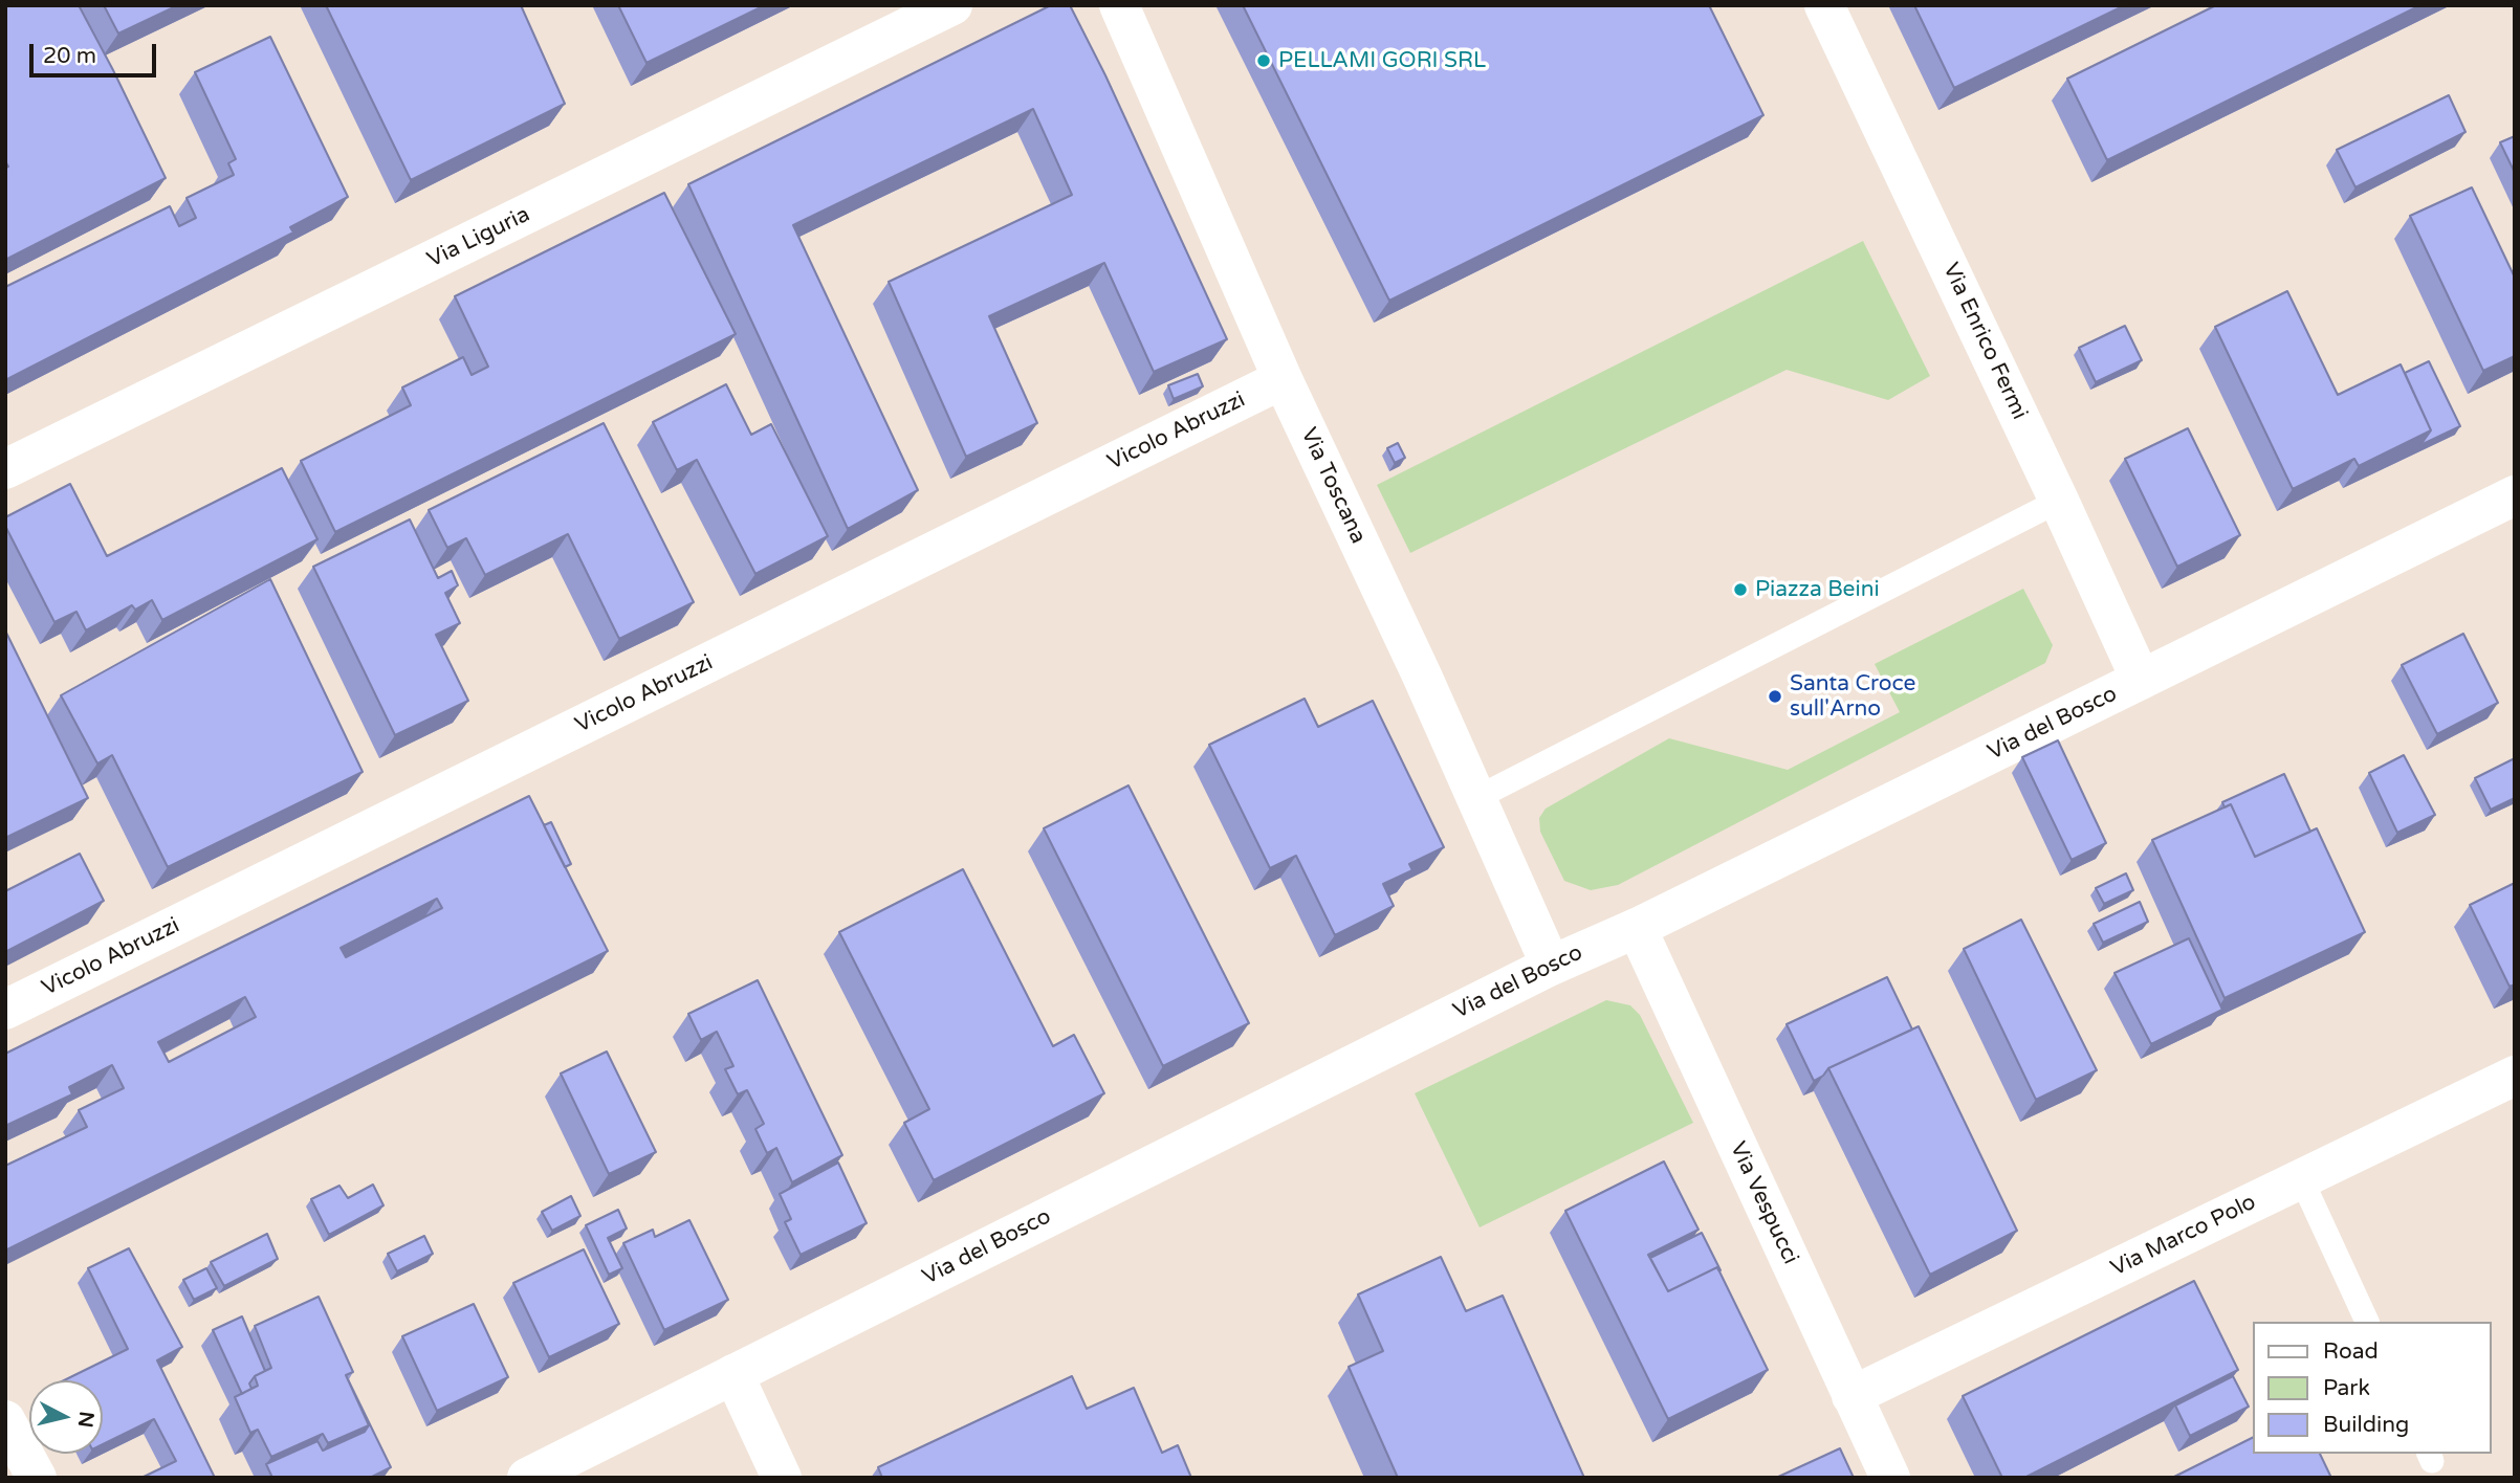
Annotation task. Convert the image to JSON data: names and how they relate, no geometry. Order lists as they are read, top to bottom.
{
  "streets": {
    "street": [
      "Via Liguria",
      "Via Enrico Fermi",
      "Vicolo Abruzzi",
      "Via Toscana",
      "Via del Bosco",
      "Via Vespucci",
      "Via Marco Polo"
    ]
  },
  "crossings": [
    ["Via Enrico Fermi", "Via del Bosco"],
    ["Vicolo Abruzzi", "Via Toscana"],
    ["Via Toscana", "Via del Bosco"],
    ["Via del Bosco", "Via Vespucci"],
    ["Via Vespucci", "Via Marco Polo"]
  ],
  "places": ["PELLAMI GORI SRL", "Piazza Beini", "Santa Croce sull'Arno"],
  "legend": ["Road", "Park", "Building"],
  "scale_bar": "20 m",
  "north": "right"
}
